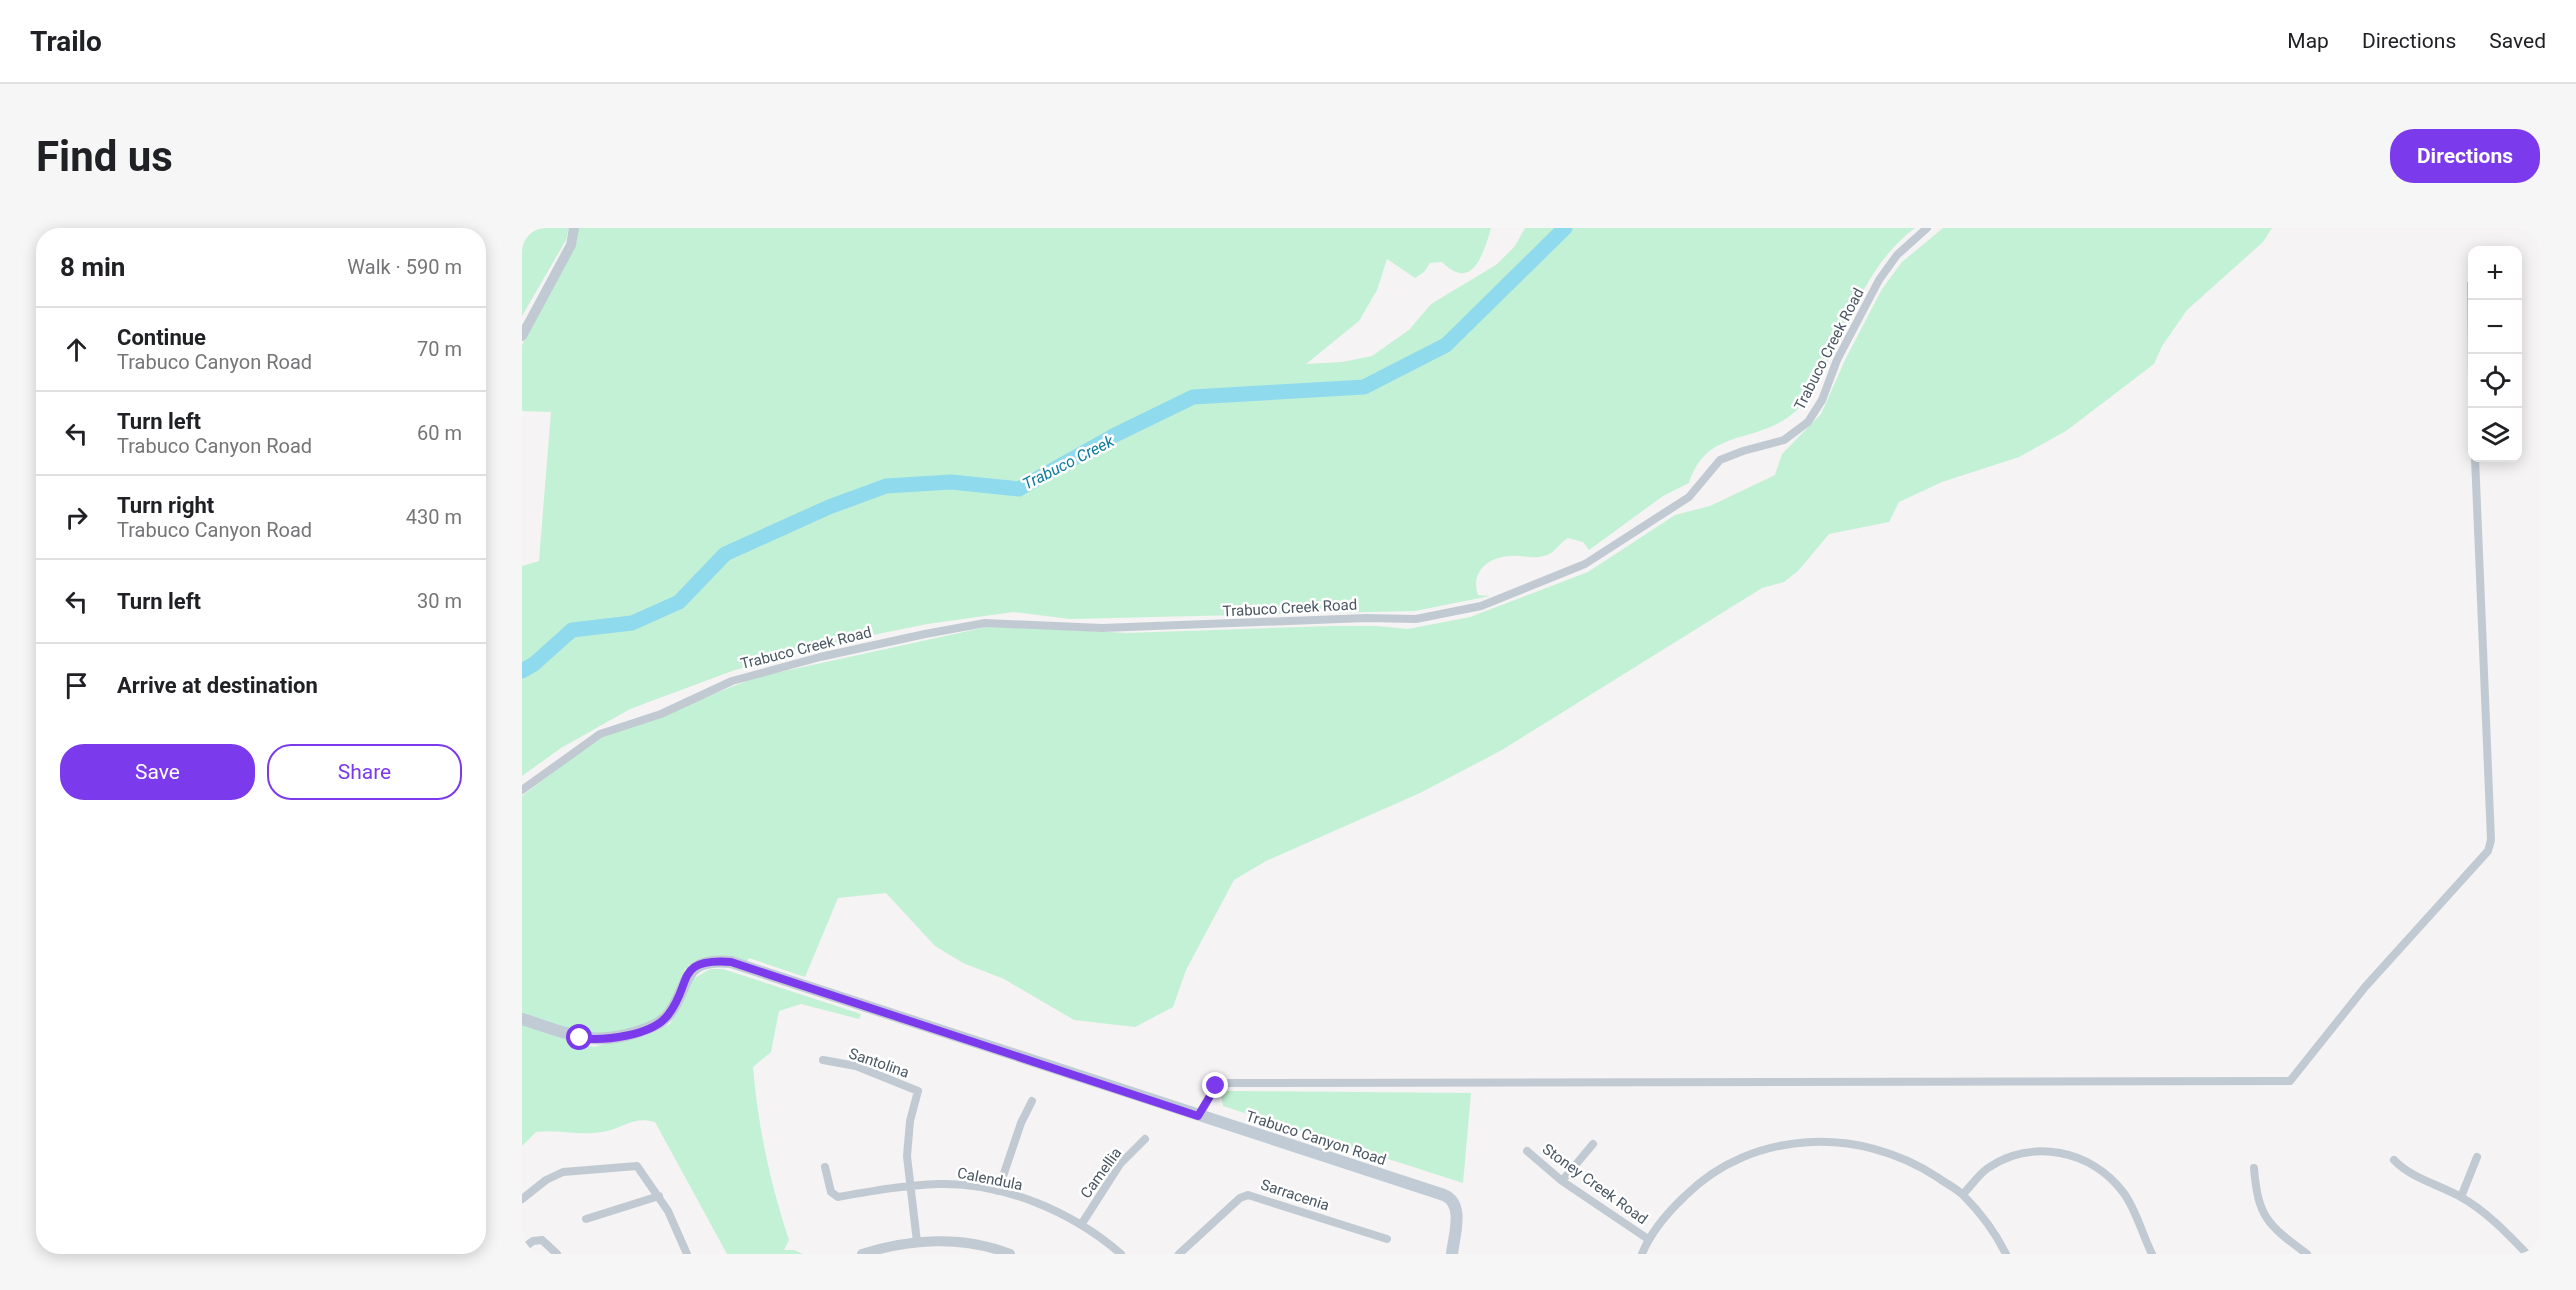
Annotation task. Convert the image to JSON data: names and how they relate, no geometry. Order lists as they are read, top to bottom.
{
  "streets": {
    "main road": ["Trabuco Canyon Road"],
    "street": [
      "Trabuco Creek Road",
      "Santolina",
      "Camellia",
      "Calendula",
      "Stoney Creek Road",
      "Sarracenia"
    ]
  },
  "crossings": [
    ["Santolina", "Calendula"],
    ["Camellia", "Calendula"]
  ],
  "water": ["Trabuco Creek"],
  "page": {
    "header": "Trailo",
    "nav": ["Map", "Directions", "Saved"],
    "buttons": [
      "Directions",
      ["Save", "Share"]
    ],
    "title": "Find us",
    "heading": ["8 min", "Walk · 590 m"],
    "map_buttons": ["+", "−"],
    "list": [
      ["Continue", "Trabuco Canyon Road", "70 m"],
      ["Turn left", "Trabuco Canyon Road", "60 m"],
      ["Turn right", "Trabuco Canyon Road", "430 m"],
      ["Turn left", "30 m"],
      "Arrive at destination"
    ]
  }
}
